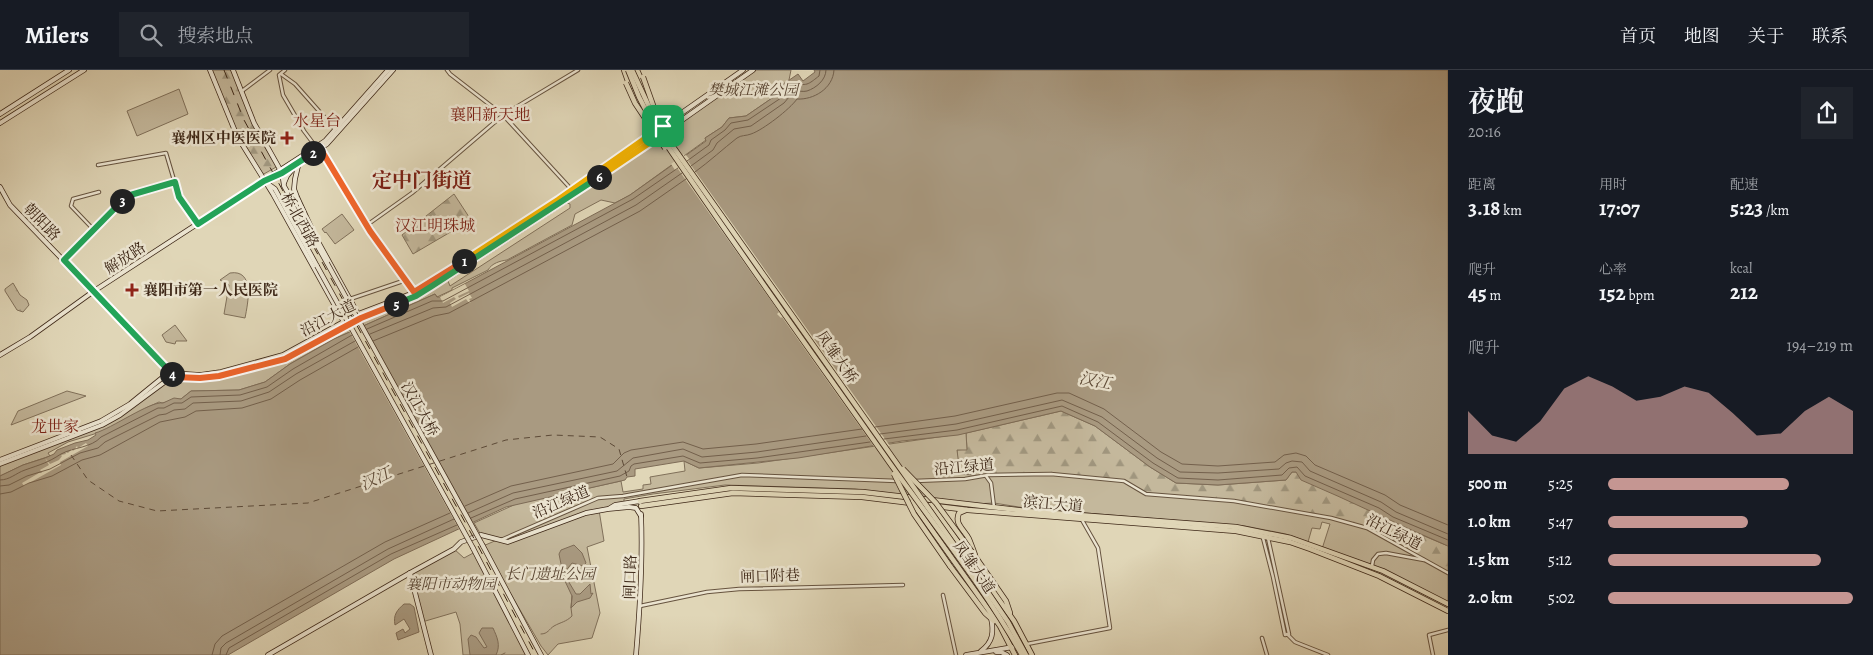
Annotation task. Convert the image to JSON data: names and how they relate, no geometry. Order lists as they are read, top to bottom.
{
  "streets": {
    "main road": [
      "桥北西路",
      "朝阳路",
      "解放路",
      "沿江大道",
      "凤雏大桥",
      "汉江大桥",
      "滨江大道",
      "凤雏大道",
      "闸口路"
    ],
    "street": ["沿江绿道", "闸口附巷"]
  },
  "crossings": [
    ["桥北西路", "解放路"],
    ["桥北西路", "沿江大道"],
    ["桥北西路", "汉江大桥"],
    ["朝阳路", "解放路"],
    ["朝阳路", "沿江大道"],
    ["解放路", "汉江大桥"],
    ["沿江绿道", "滨江大道"],
    ["滨江大道", "凤雏大道"],
    ["滨江大道", "闸口路"],
    ["闸口附巷", "闸口路"]
  ],
  "districts": [
    "襄阳新天地",
    "水星台",
    "定中门街道",
    "汉江明珠城",
    "龙世家"
  ],
  "water": ["汉江"],
  "parks": ["樊城江滩公园", "长门遗址公园", "襄阳市动物园"],
  "places": {
    "health": ["襄州区中医医院", "襄阳市第一人民医院"]
  },
  "page": {
    "header": "Milers",
    "search": "搜索地点",
    "nav": [
      "首页",
      "地图",
      "关于",
      "联系"
    ],
    "heading": ["夜跑", "20:16"],
    "pins": [
      "2",
      "6",
      "3",
      "1",
      "5",
      "4"
    ],
    "stats": [
      ["距离", "3.18 km"],
      ["用时", "17:07"],
      ["配速", "5:23 /km"],
      ["爬升", "45 m"],
      ["心率", "152 bpm"],
      ["kcal", "212"]
    ],
    "chart": ["爬升", "194–219 m"],
    "list": [
      {
        "name": "500 m",
        "note": "5:25"
      },
      {
        "name": "1.0 km",
        "note": "5:47"
      },
      {
        "name": "1.5 km",
        "note": "5:12"
      },
      {
        "name": "2.0 km",
        "note": "5:02"
      }
    ]
  }
}
